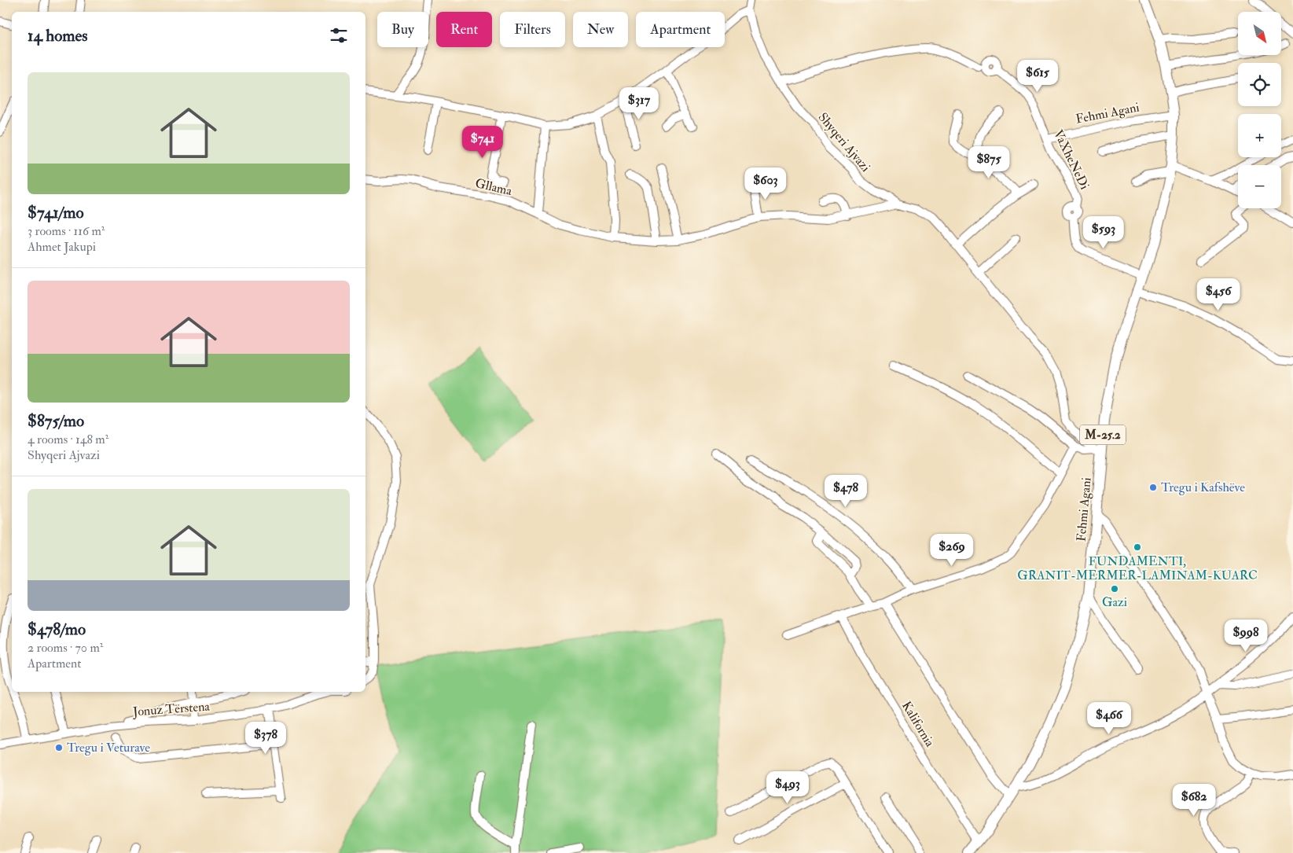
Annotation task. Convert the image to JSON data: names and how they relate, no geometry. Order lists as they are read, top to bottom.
{
  "streets": {
    "main road": ["Fehmi Agani", "M-25.2"],
    "street": [
      "Shyqeri Ajvazi",
      "VaXheNeDi",
      "Gllama",
      "Jonuz Tërstena",
      "Kalifornia"
    ]
  },
  "crossings": [
    ["Fehmi Agani", "Shyqeri Ajvazi"],
    ["Fehmi Agani", "VaXheNeDi"],
    ["Fehmi Agani", "Kalifornia"],
    ["Shyqeri Ajvazi", "Gllama"]
  ],
  "places": [
    "Tregu i Kafshëve",
    "FUNDAMENTI, GRANIT-MERMER-LAMINAM-KUARC",
    "Gazi",
    "Tregu i Veturave"
  ],
  "north": "bottom right",
  "page": {
    "map_buttons": ["+", "−"],
    "chip": [
      "Buy",
      "Rent",
      "Filters",
      "New",
      "Apartment"
    ],
    "heading": "14 homes",
    "list": [
      {
        "name": "$741/mo",
        "note": "3 rooms · 116 m² · Ahmet Jakupi"
      },
      {
        "name": "$875/mo",
        "note": "4 rooms · 148 m² · Shyqeri Ajvazi"
      },
      {
        "name": "$478/mo",
        "note": "2 rooms · 70 m² · Apartment"
      }
    ],
    "price": [
      "$615",
      "$317",
      "$741",
      "$875",
      "$603",
      "$593",
      "$456",
      "$478",
      "$269",
      "$998",
      "$466",
      "$378",
      "$493",
      "$682"
    ]
  }
}
